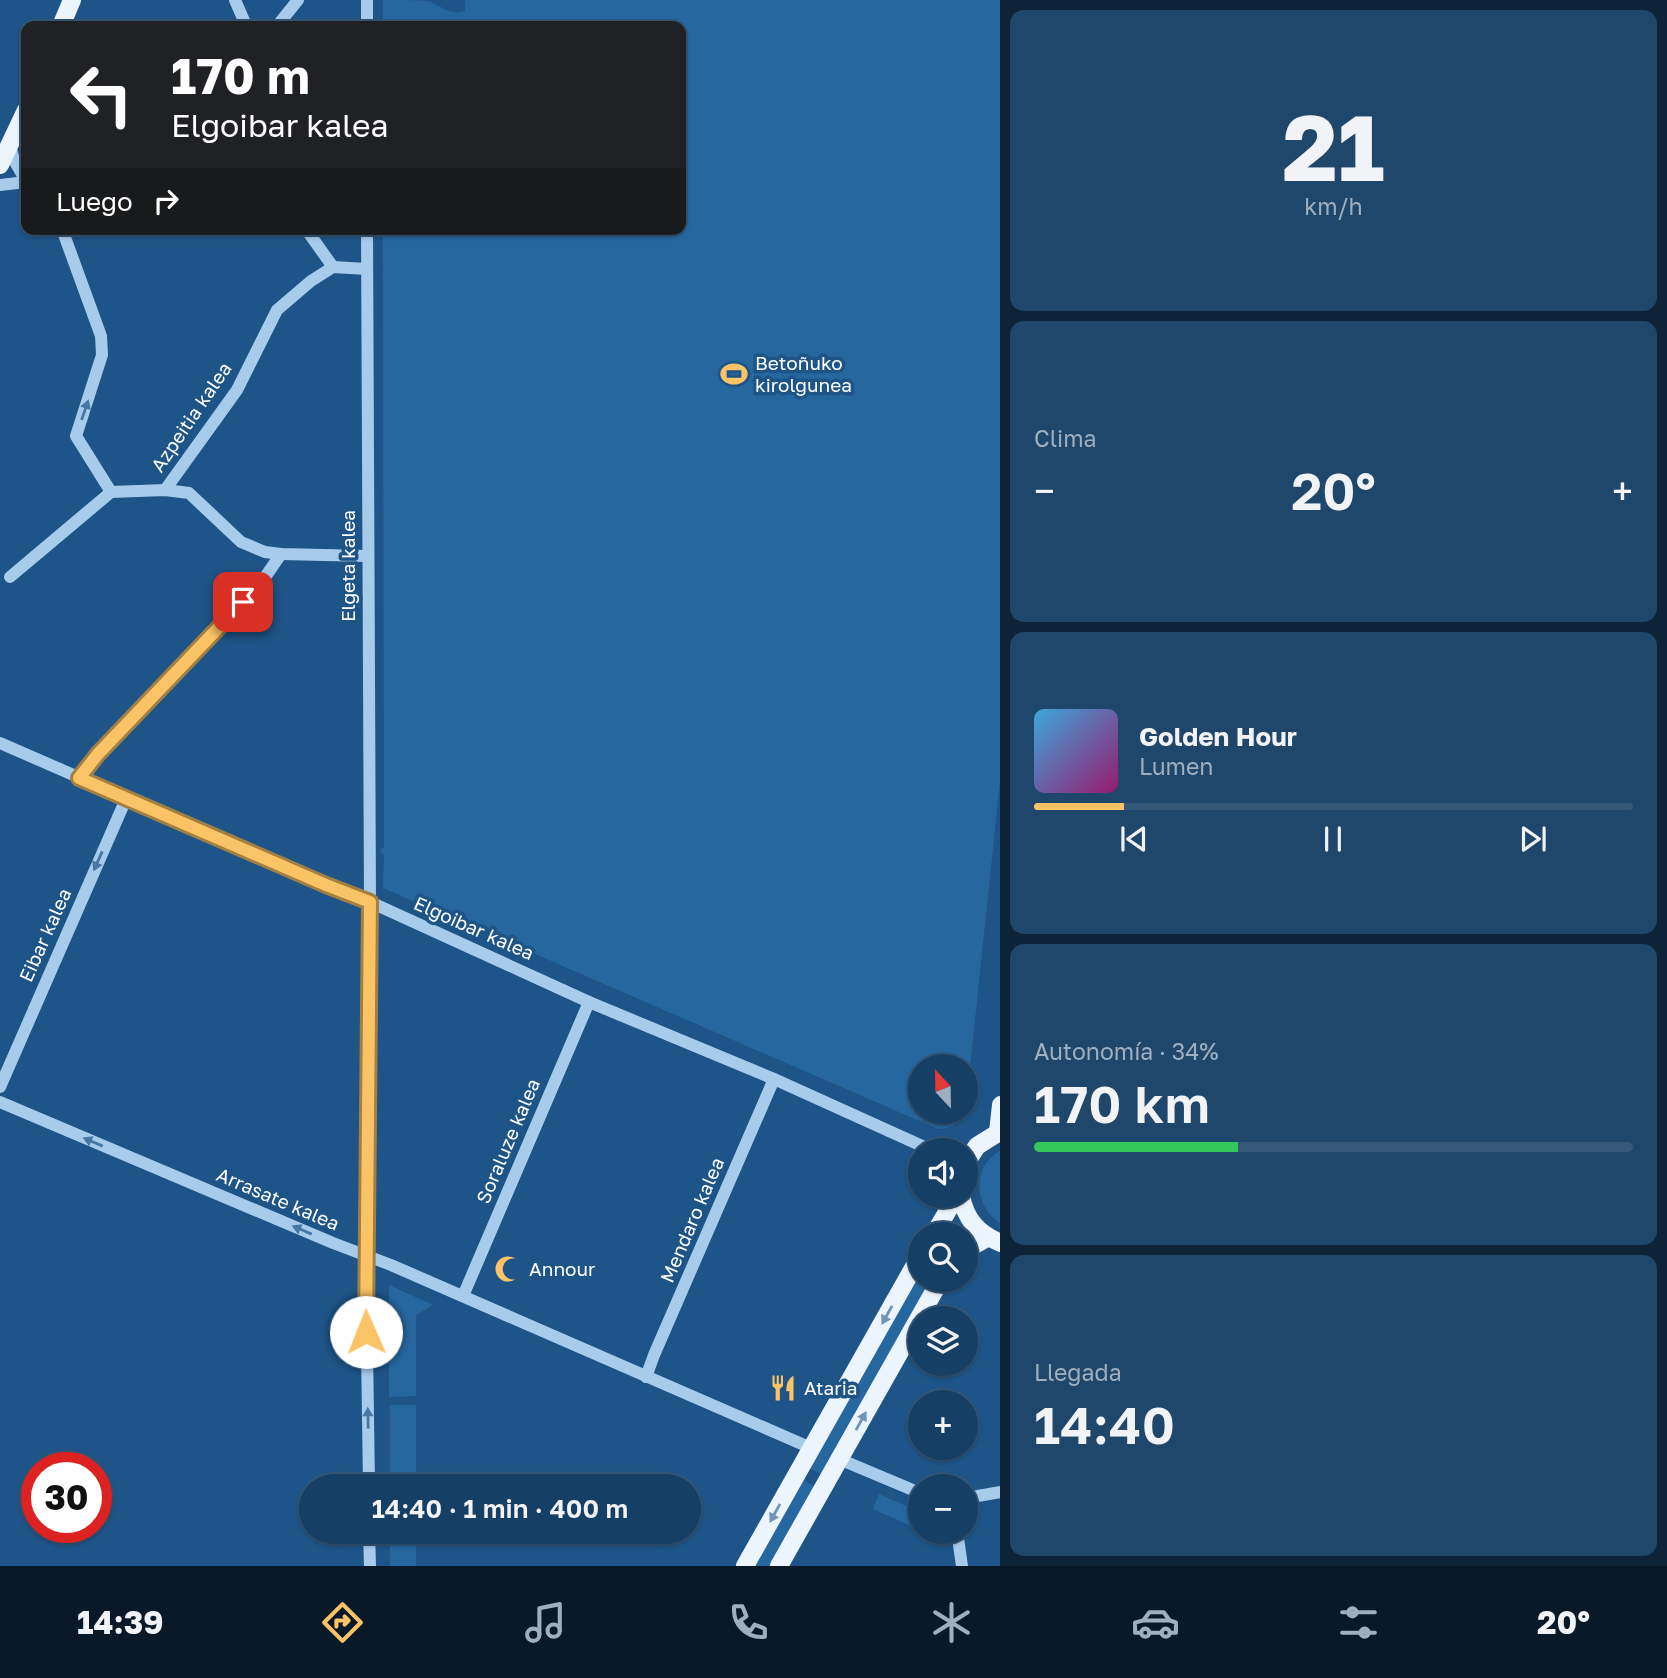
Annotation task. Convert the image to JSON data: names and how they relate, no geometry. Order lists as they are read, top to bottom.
{
  "streets": {
    "street": [
      "Azpeitia kalea",
      "Elgeta kalea",
      "Elgoibar kalea",
      "Eibar kalea",
      "Soraluze kalea",
      "Arrasate kalea",
      "Mendaro kalea"
    ]
  },
  "crossings": [
    ["Elgeta kalea", "Elgoibar kalea"],
    ["Elgeta kalea", "Arrasate kalea"],
    ["Elgoibar kalea", "Eibar kalea"],
    ["Elgoibar kalea", "Soraluze kalea"],
    ["Elgoibar kalea", "Mendaro kalea"],
    ["Soraluze kalea", "Arrasate kalea"],
    ["Arrasate kalea", "Mendaro kalea"]
  ],
  "one_way": ["Eibar kalea", "Arrasate kalea"],
  "places": {
    "sports": ["Betoñuko kirolgunea"],
    "mosque": ["Annour"],
    "restaurant": ["Ataria"]
  },
  "north": "top",
  "page": {
    "tile": [
      ["21", "km/h"],
      "Clima",
      ["Autonomía · 34%", "170 km"],
      ["Llegada", "14:40"]
    ],
    "turn": ["170 m", "Elgoibar kalea"],
    "then": "Luego",
    "heat": ["−", "20°", "+"],
    "song": ["Golden Hour", "Lumen"],
    "map_buttons": ["+", "−"],
    "limit": "30",
    "trip": "14:40 · 1 min · 400 m",
    "tabs": ["14:39", "20°"]
  }
}
